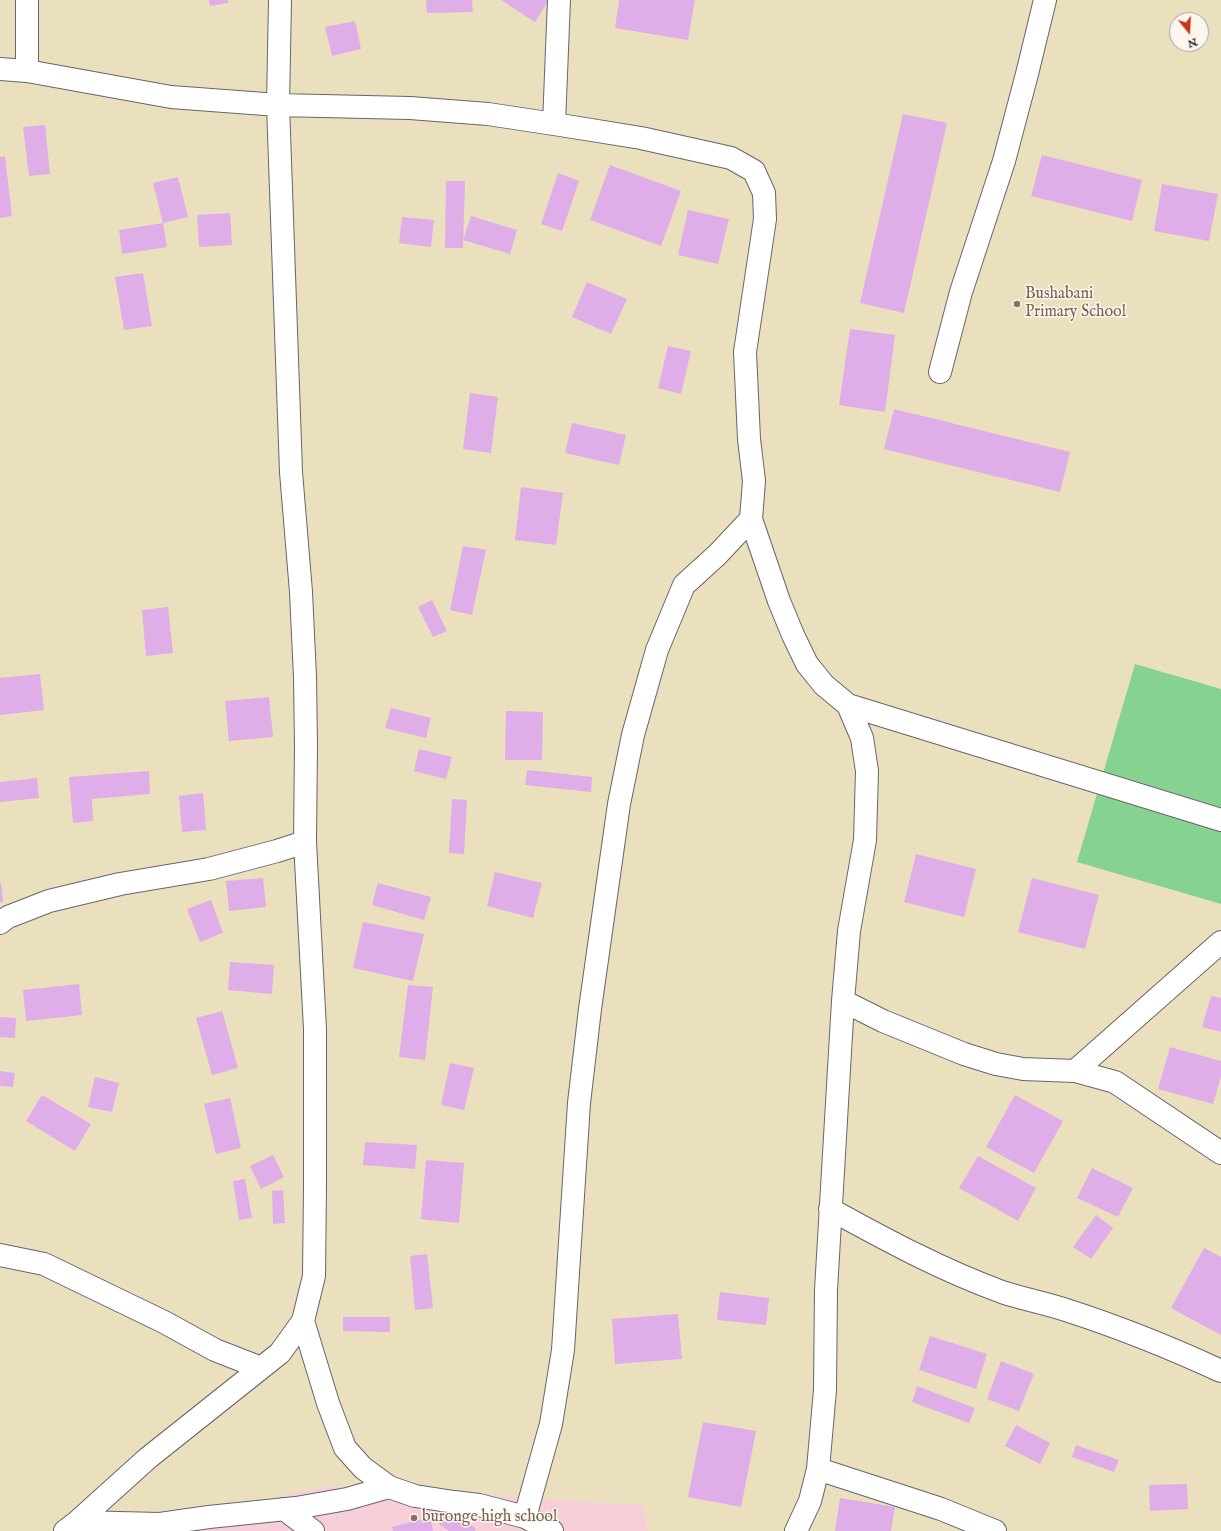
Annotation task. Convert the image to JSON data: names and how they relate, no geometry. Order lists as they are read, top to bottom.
{
  "places": ["Bushabani Primary School", "buronge high school"],
  "north": "bottom"
}
